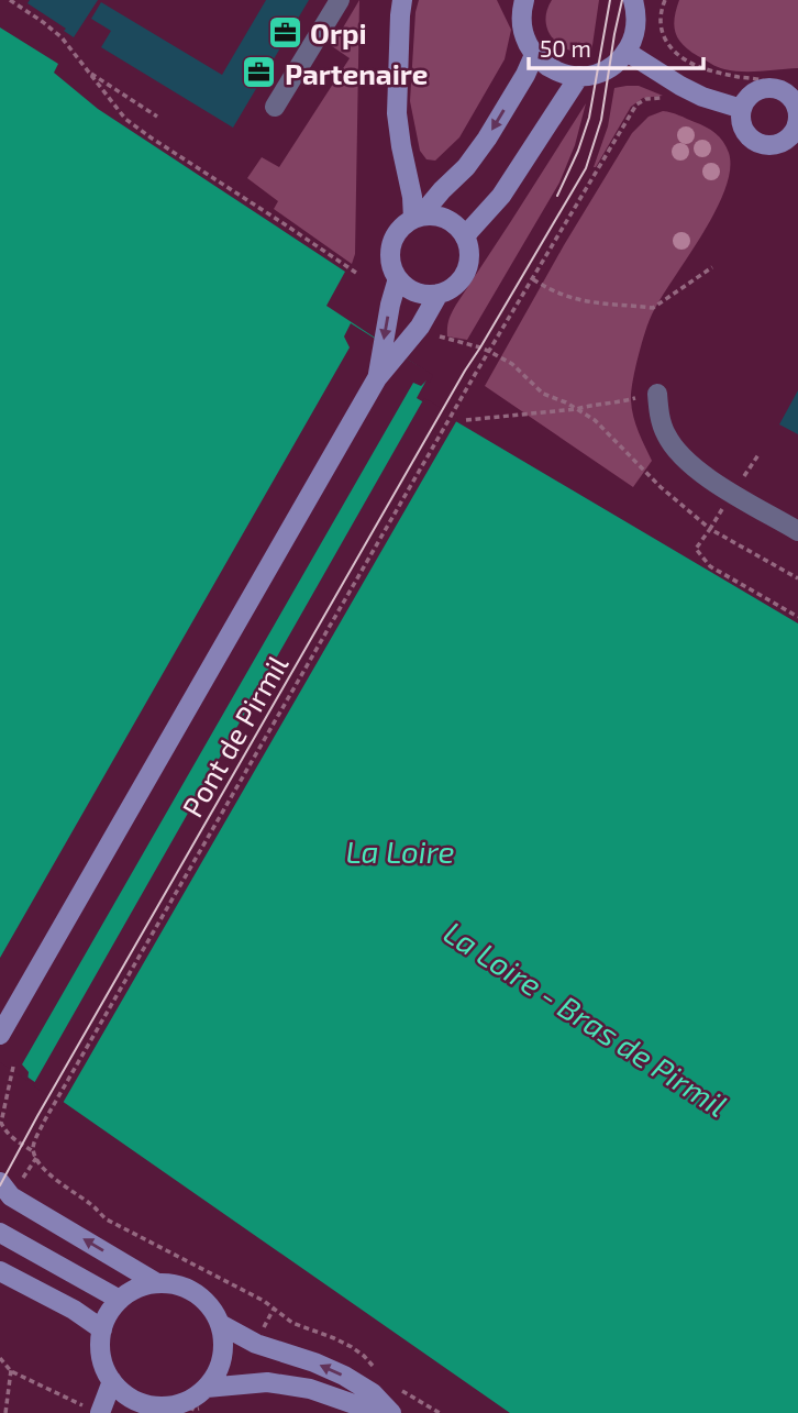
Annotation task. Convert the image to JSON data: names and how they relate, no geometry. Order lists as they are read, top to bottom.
{
  "streets": {
    "main road": ["Pont de Pirmil"]
  },
  "water": ["La Loire", "La Loire - Bras de Pirmil"],
  "places": {
    "office": ["Orpi", "Partenaire"]
  },
  "scale_bar": "50 m"
}
